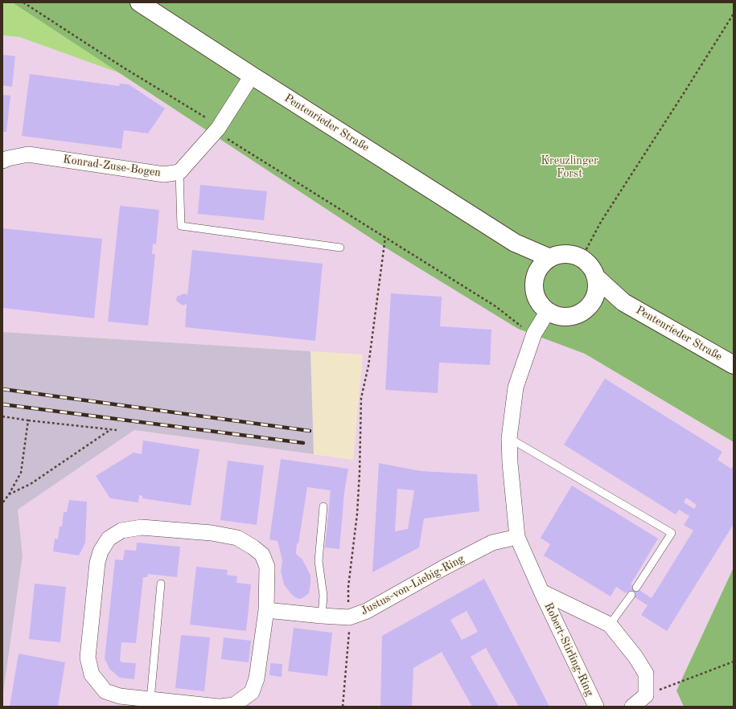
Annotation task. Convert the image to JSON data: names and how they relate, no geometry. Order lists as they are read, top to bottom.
{
  "streets": {
    "street": [
      "Pentenrieder Straße",
      "Konrad-Zuse-Bogen",
      "Justus-von-Liebig-Ring",
      "Robert-Stirling-Ring"
    ]
  },
  "crossings": [
    ["Pentenrieder Straße", "Robert-Stirling-Ring"],
    ["Justus-von-Liebig-Ring", "Robert-Stirling-Ring"]
  ],
  "parks": ["Kreuzlinger Forst"]
}
